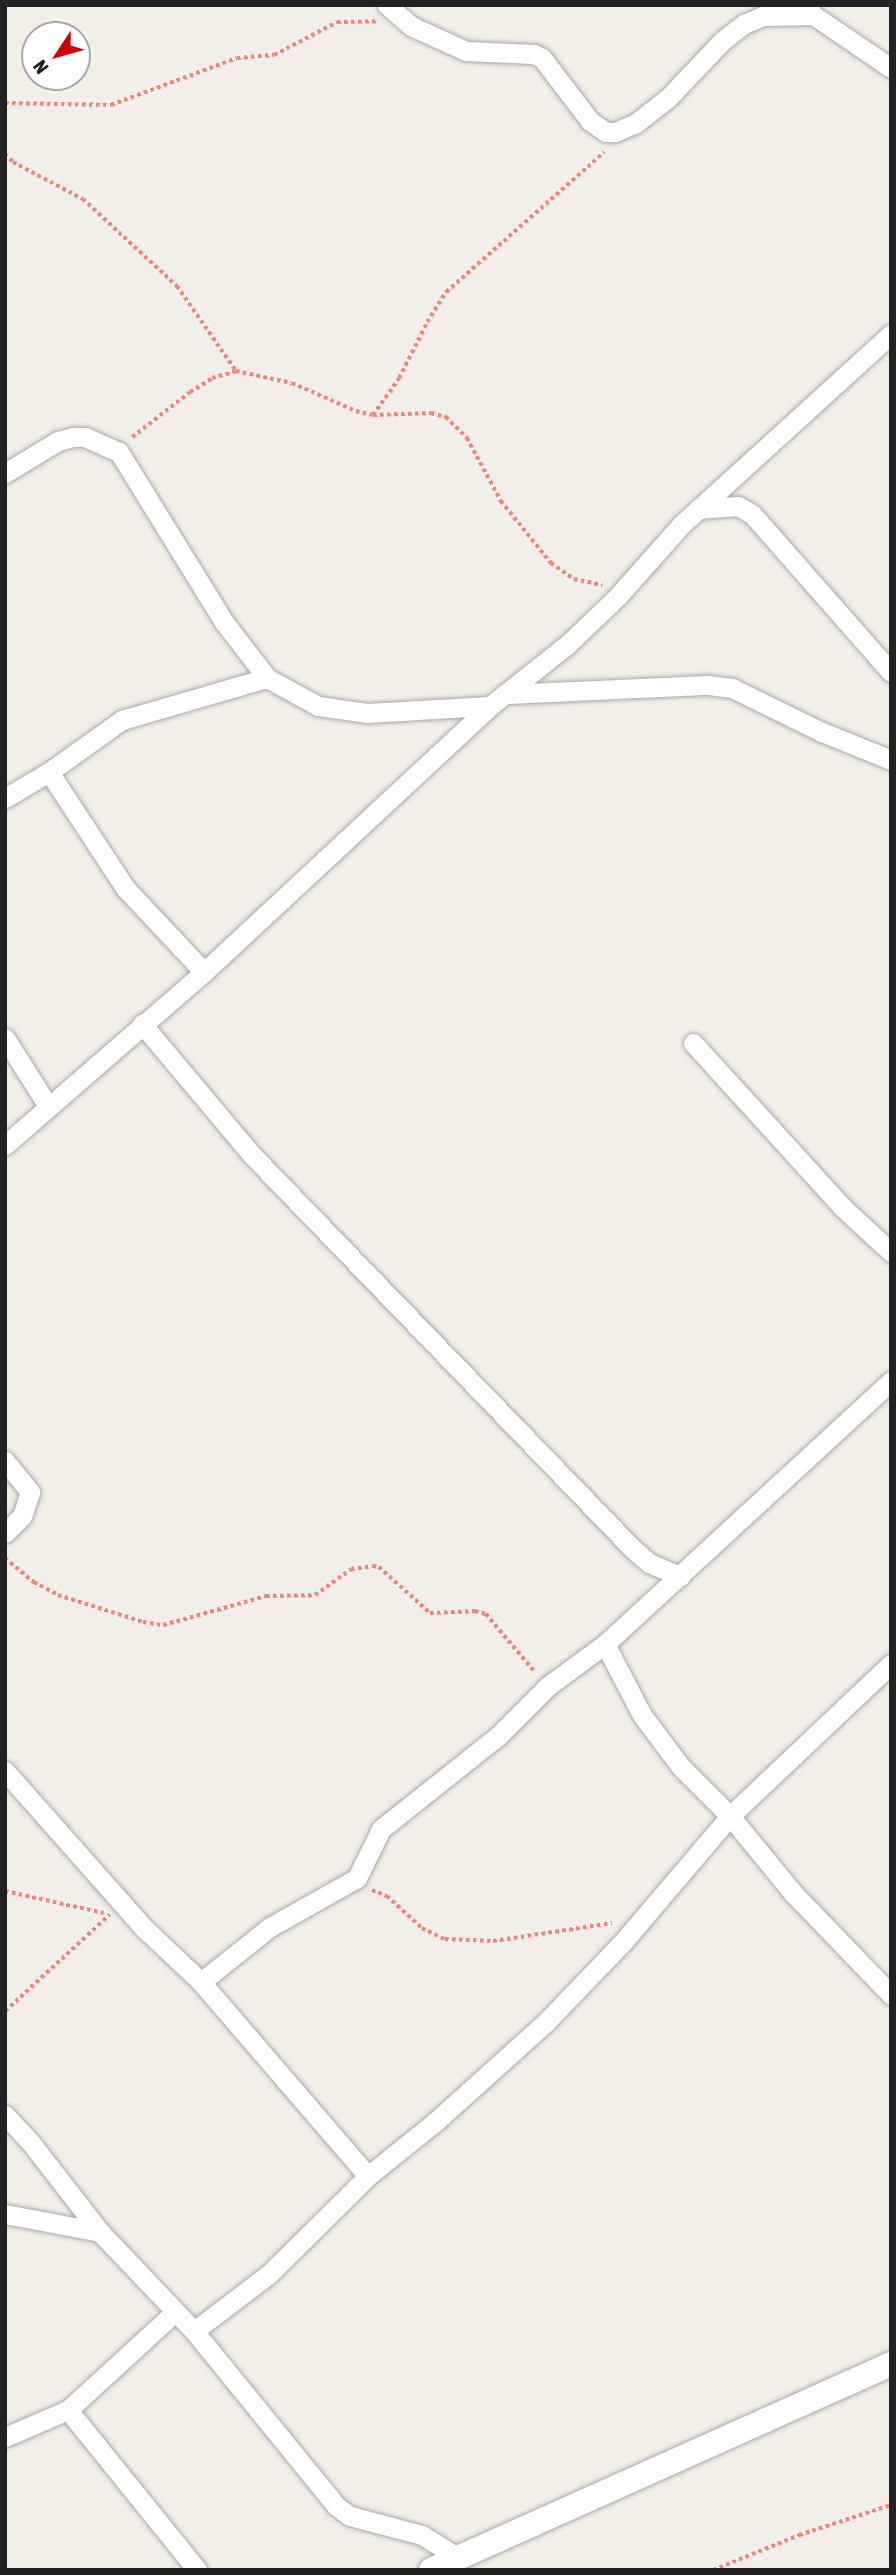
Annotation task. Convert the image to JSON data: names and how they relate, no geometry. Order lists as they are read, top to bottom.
{
  "north": "bottom left"
}
